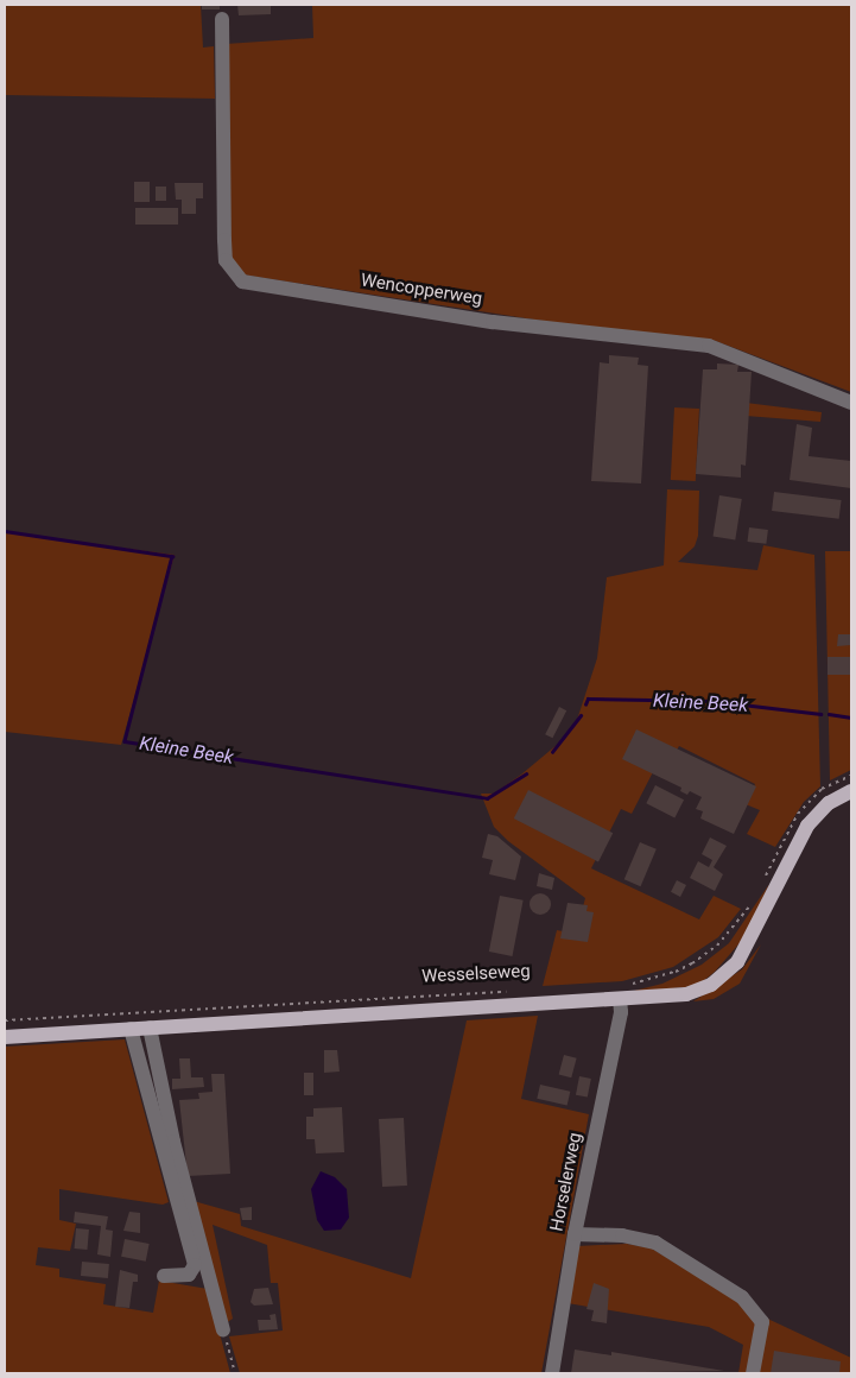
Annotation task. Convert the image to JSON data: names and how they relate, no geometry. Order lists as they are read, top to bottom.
{
  "streets": {
    "main road": ["Wesselseweg"],
    "street": ["Wencopperweg", "Horselerweg"]
  },
  "crossings": [
    ["Wesselseweg", "Horselerweg"]
  ],
  "water": ["Kleine Beek"]
}
